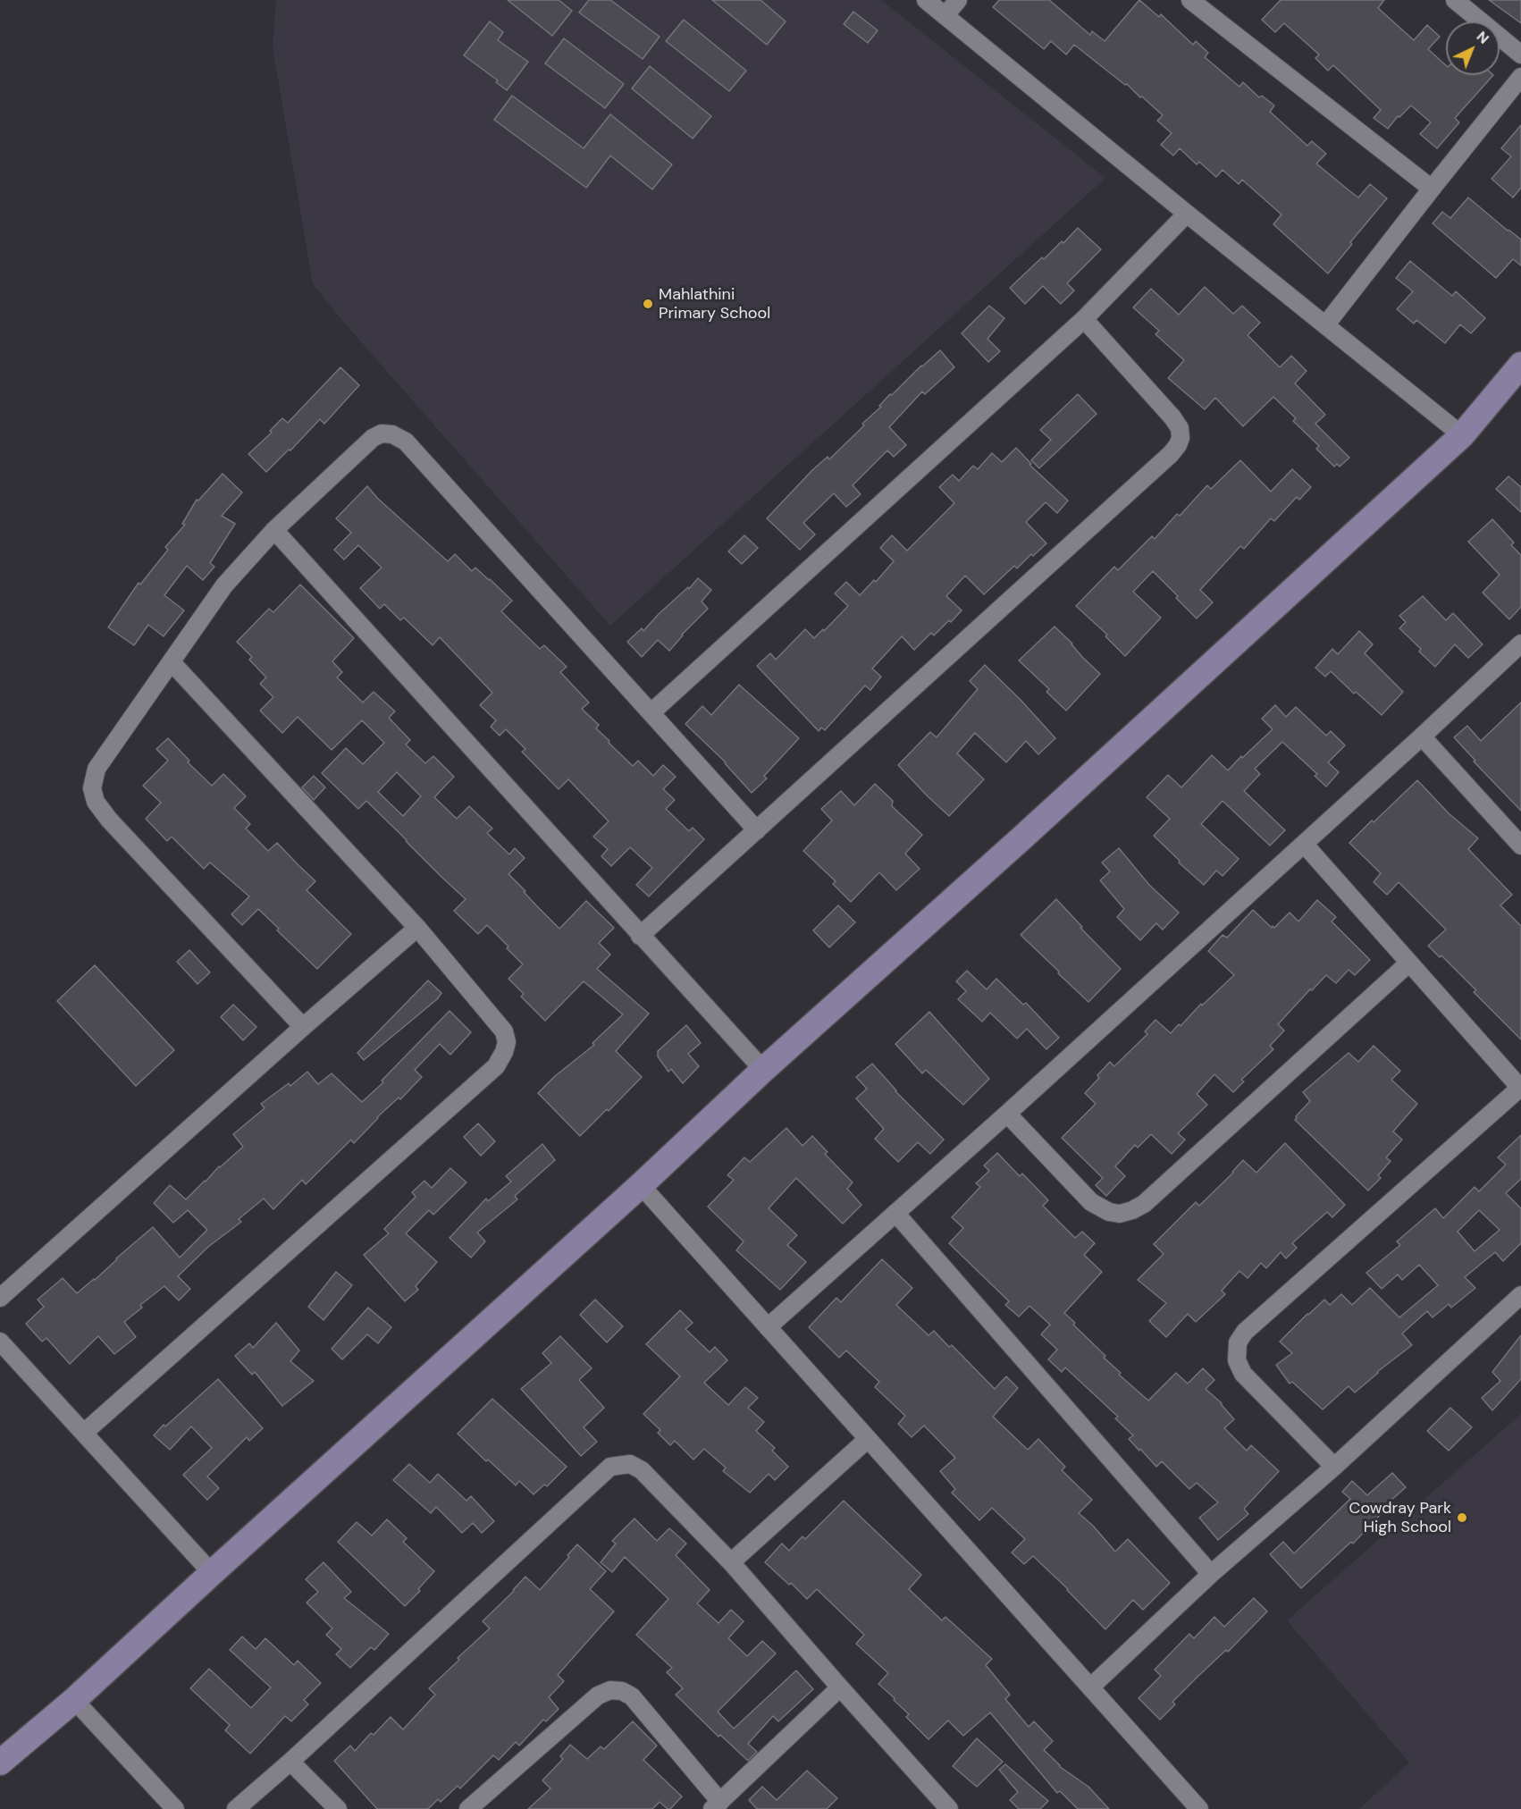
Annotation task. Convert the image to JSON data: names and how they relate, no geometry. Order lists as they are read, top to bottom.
{
  "places": ["Mahlathini Primary School", "Cowdray Park High School"],
  "north": "top right"
}
